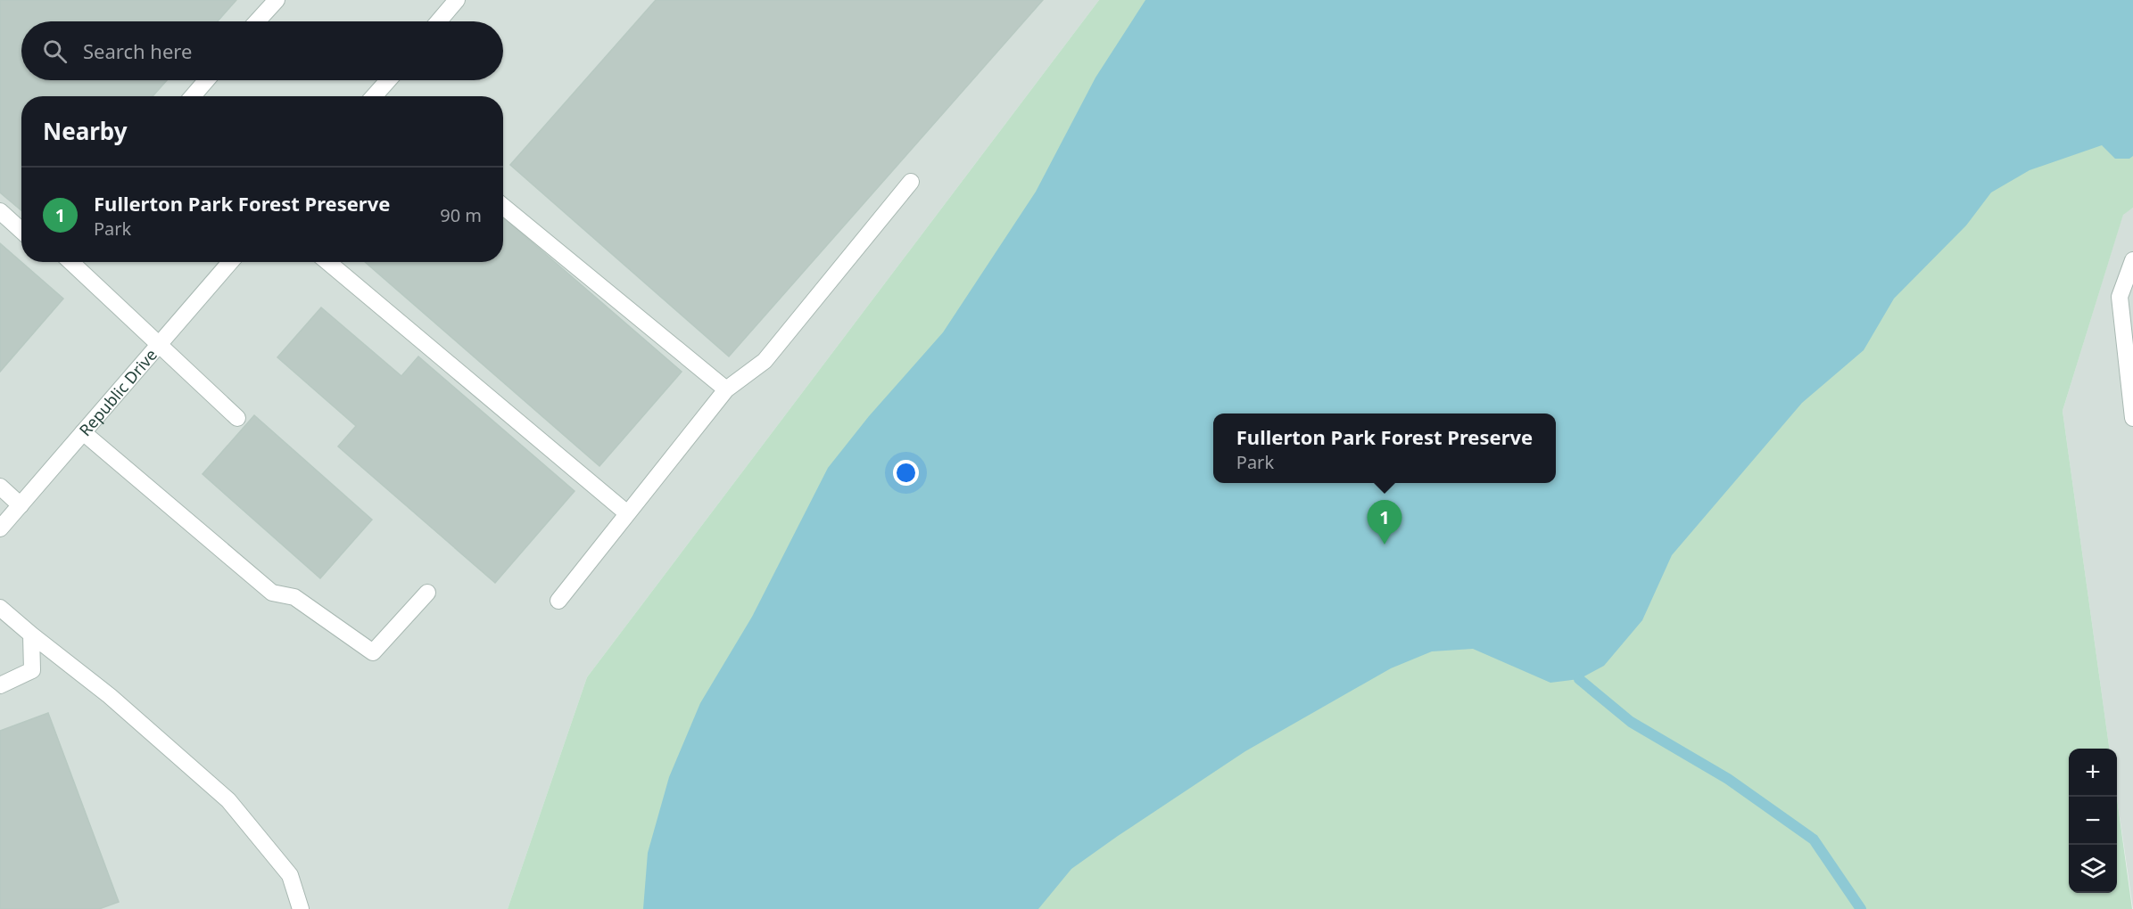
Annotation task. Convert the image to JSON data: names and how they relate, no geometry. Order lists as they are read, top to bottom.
{
  "streets": {
    "street": ["Republic Drive"]
  },
  "page": {
    "search": "Search here",
    "heading": "Nearby",
    "list": [
      {
        "mark": "1",
        "name": "Fullerton Park Forest Preserve",
        "note": "Park",
        "value": "90 m"
      }
    ],
    "popup": ["Fullerton Park Forest Preserve", "Park"],
    "pins": "1",
    "map_buttons": ["+", "−"]
  }
}
